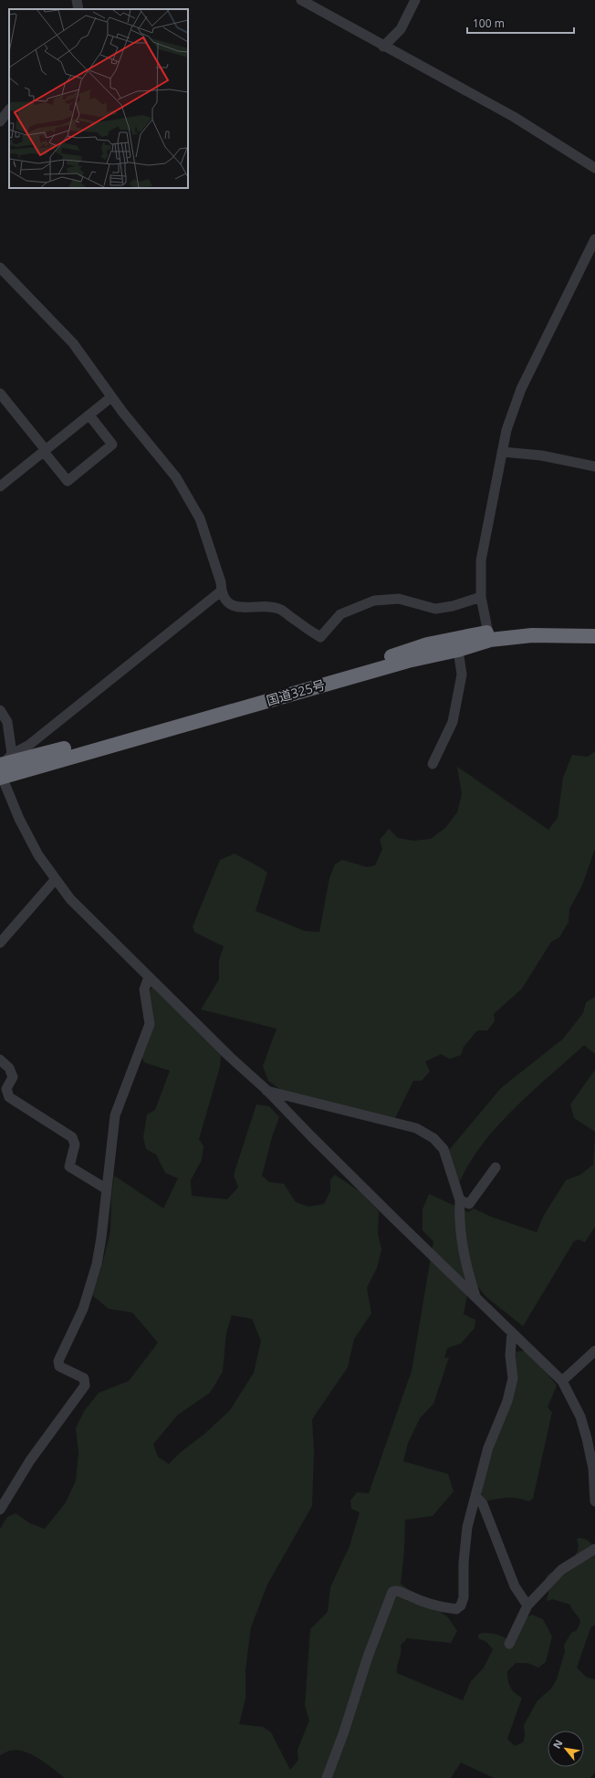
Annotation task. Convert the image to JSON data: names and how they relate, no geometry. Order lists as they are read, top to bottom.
{
  "streets": {
    "highway": ["国道325号"]
  },
  "scale_bar": "100 m",
  "north": "top left"
}
